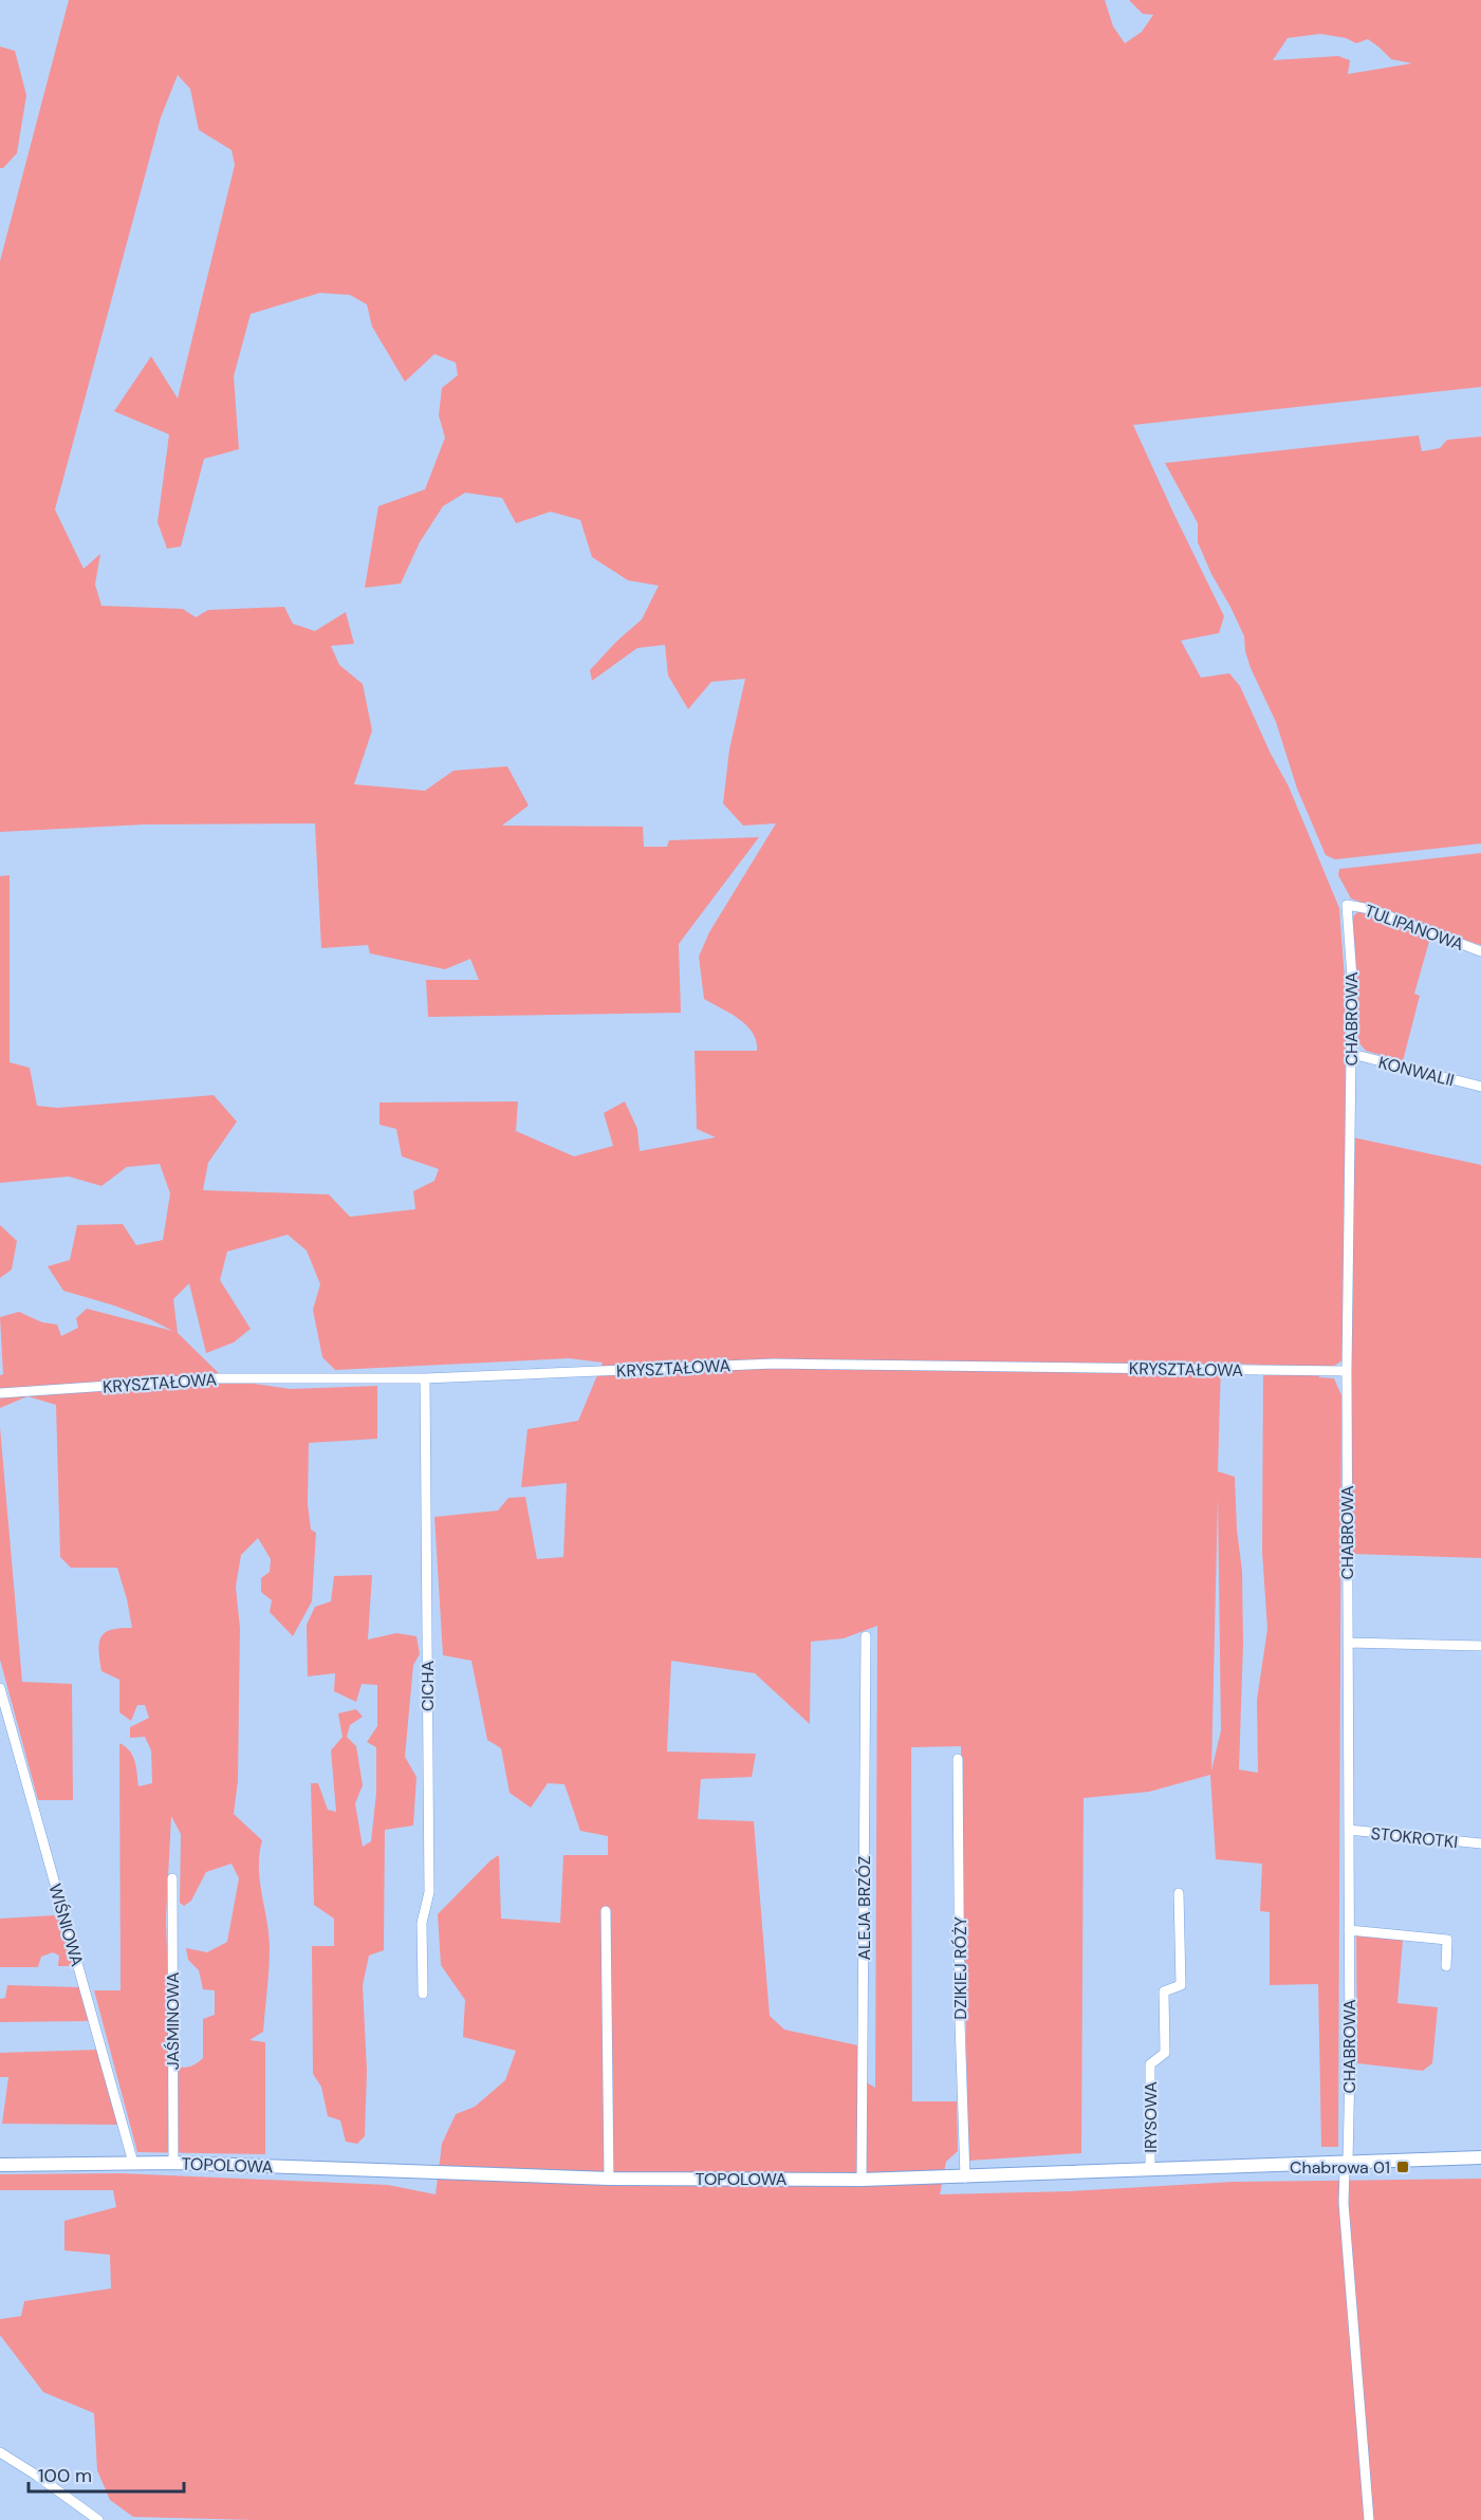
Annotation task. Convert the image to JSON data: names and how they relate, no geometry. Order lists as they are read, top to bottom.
{
  "streets": {
    "street": [
      "TULIPANOWA",
      "CHABROWA",
      "KONWALII",
      "KRYSZTAŁOWA",
      "CICHA",
      "STOKROTKI",
      "ALEJA BRZÓZ",
      "WIŚNIOWA",
      "DZIKIEJ RÓŻY",
      "JAŚMINOWA",
      "IRYSOWA",
      "TOPOLOWA"
    ]
  },
  "crossings": [
    ["TULIPANOWA", "CHABROWA"],
    ["CHABROWA", "KONWALII"],
    ["CHABROWA", "KRYSZTAŁOWA"],
    ["CHABROWA", "STOKROTKI"],
    ["CHABROWA", "TOPOLOWA"],
    ["KRYSZTAŁOWA", "CICHA"],
    ["ALEJA BRZÓZ", "TOPOLOWA"],
    ["WIŚNIOWA", "TOPOLOWA"],
    ["DZIKIEJ RÓŻY", "TOPOLOWA"],
    ["JAŚMINOWA", "TOPOLOWA"],
    ["IRYSOWA", "TOPOLOWA"]
  ],
  "places": {
    "transit": ["Chabrowa 01"]
  },
  "scale_bar": "100 m"
}
